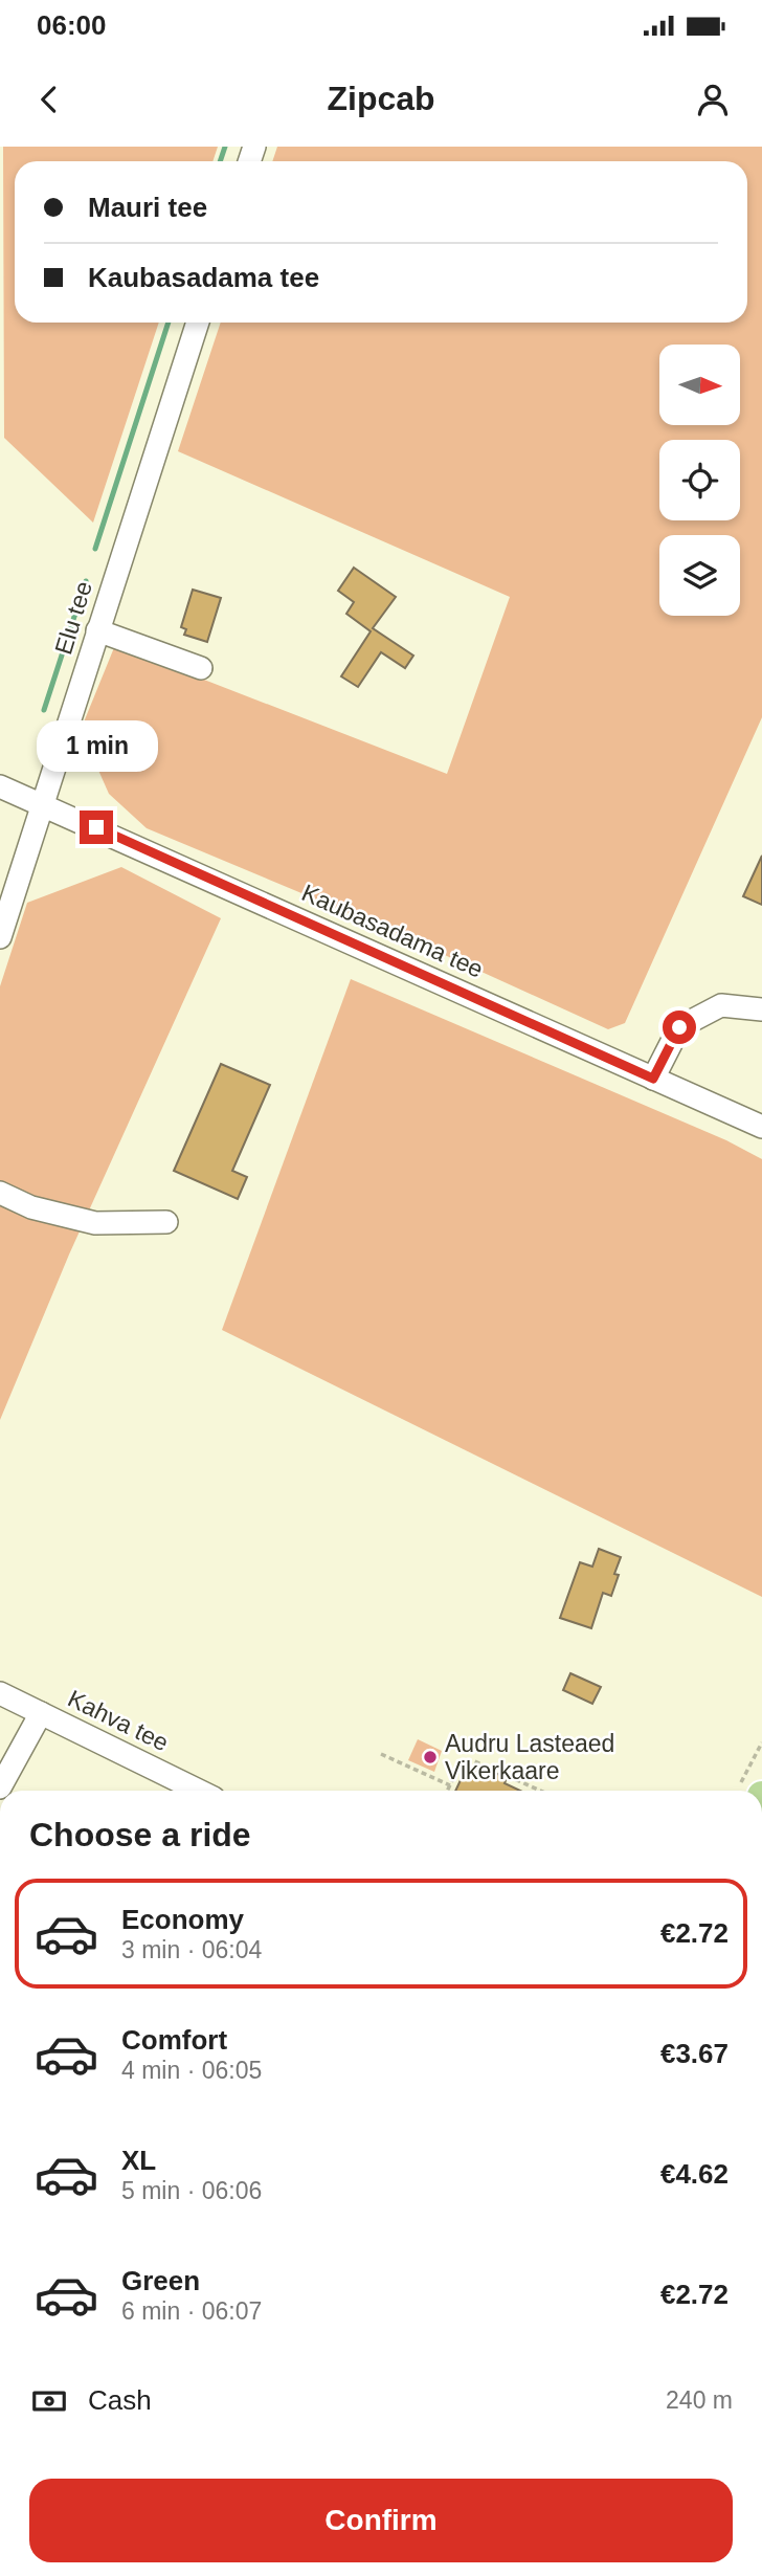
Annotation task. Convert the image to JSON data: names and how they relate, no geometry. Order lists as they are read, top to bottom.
{
  "streets": {
    "street": ["Elu tee", "Kaubasadama tee", "Kahva tee"]
  },
  "crossings": [
    ["Elu tee", "Kaubasadama tee"]
  ],
  "places": ["Audru Lasteaed Vikerkaare"],
  "north": "right",
  "page": {
    "status": "06:00",
    "header": "Zipcab",
    "banner": ["Mauri tee", "Kaubasadama tee"],
    "bubble": "1 min",
    "heading": "Choose a ride",
    "list": [
      {
        "name": "Economy",
        "note": "3 min · 06:04",
        "value": "€2.72"
      },
      {
        "name": "Comfort",
        "note": "4 min · 06:05",
        "value": "€3.67"
      },
      {
        "name": "XL",
        "note": "5 min · 06:06",
        "value": "€4.62"
      },
      {
        "name": "Green",
        "note": "6 min · 06:07",
        "value": "€2.72"
      }
    ],
    "pay": ["Cash", "240 m"],
    "buttons": "Confirm"
  }
}
